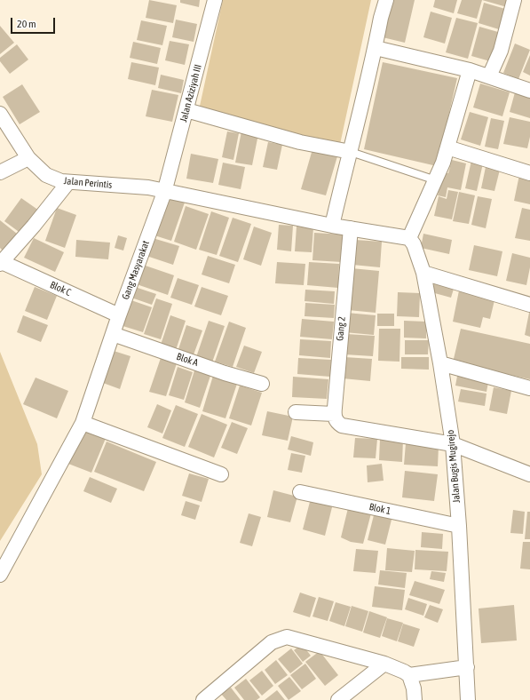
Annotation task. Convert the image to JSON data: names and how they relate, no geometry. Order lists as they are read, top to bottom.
{
  "streets": {
    "street": [
      "Jalan Aziziyah III",
      "Jalan Perintis",
      "Gang Masyarakat",
      "Blok C",
      "Gang 2",
      "Blok A",
      "Jalan Bugis Mugirejo",
      "Blok 1"
    ]
  },
  "crossings": [
    ["Jalan Aziziyah III", "Jalan Perintis"],
    ["Jalan Aziziyah III", "Gang Masyarakat"],
    ["Jalan Perintis", "Gang Masyarakat"],
    ["Gang Masyarakat", "Blok C"],
    ["Gang Masyarakat", "Blok A"],
    ["Jalan Bugis Mugirejo", "Blok 1"]
  ],
  "scale_bar": "20 m"
}
